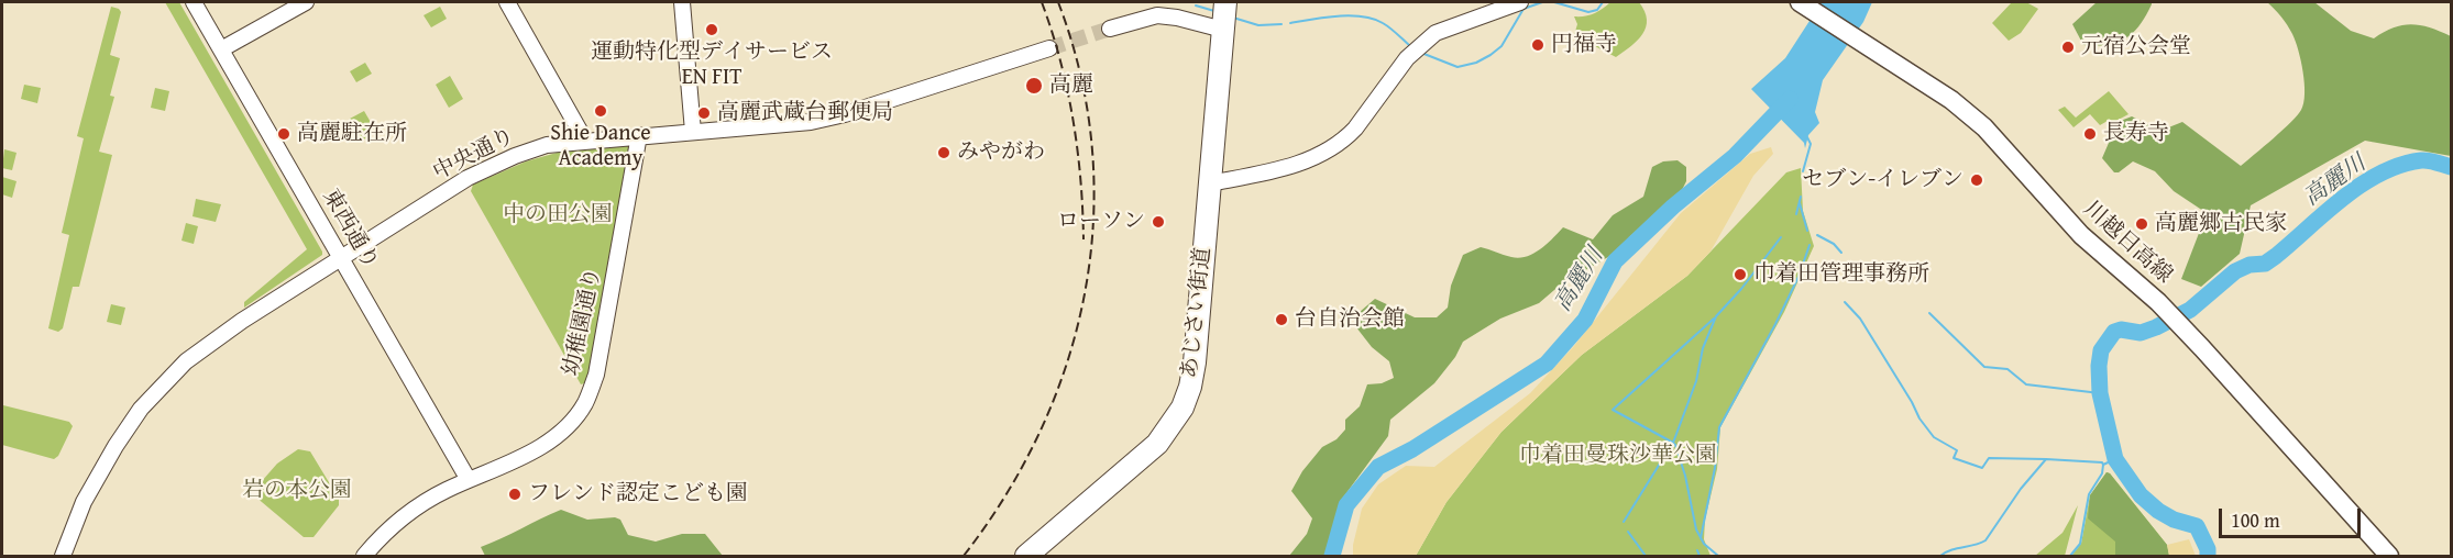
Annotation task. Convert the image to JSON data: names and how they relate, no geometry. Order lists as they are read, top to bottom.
{
  "streets": {
    "highway": ["あじさい街道"],
    "main road": ["川越日高線"],
    "street": ["中央通り", "東西通り", "幼稚園通り"]
  },
  "crossings": [
    ["中央通り", "東西通り"],
    ["中央通り", "幼稚園通り"],
    ["東西通り", "幼稚園通り"]
  ],
  "water": ["高麗川"],
  "parks": ["中の田公園", "巾着田曼珠沙華公園", "岩の本公園"],
  "places": [
    "運動特化型デイサービス EN FIT",
    "円福寺",
    "元宿公会堂",
    "高麗",
    "Shie Dance Academy",
    "高麗武蔵台郵便局",
    "高麗駐在所",
    "長寿寺",
    "みやがわ",
    "セブン-イレブン",
    "ローソン",
    "高麗郷古民家",
    "巾着田管理事務所",
    "台自治会館",
    "フレンド認定こども園"
  ],
  "scale_bar": "100 m"
}
